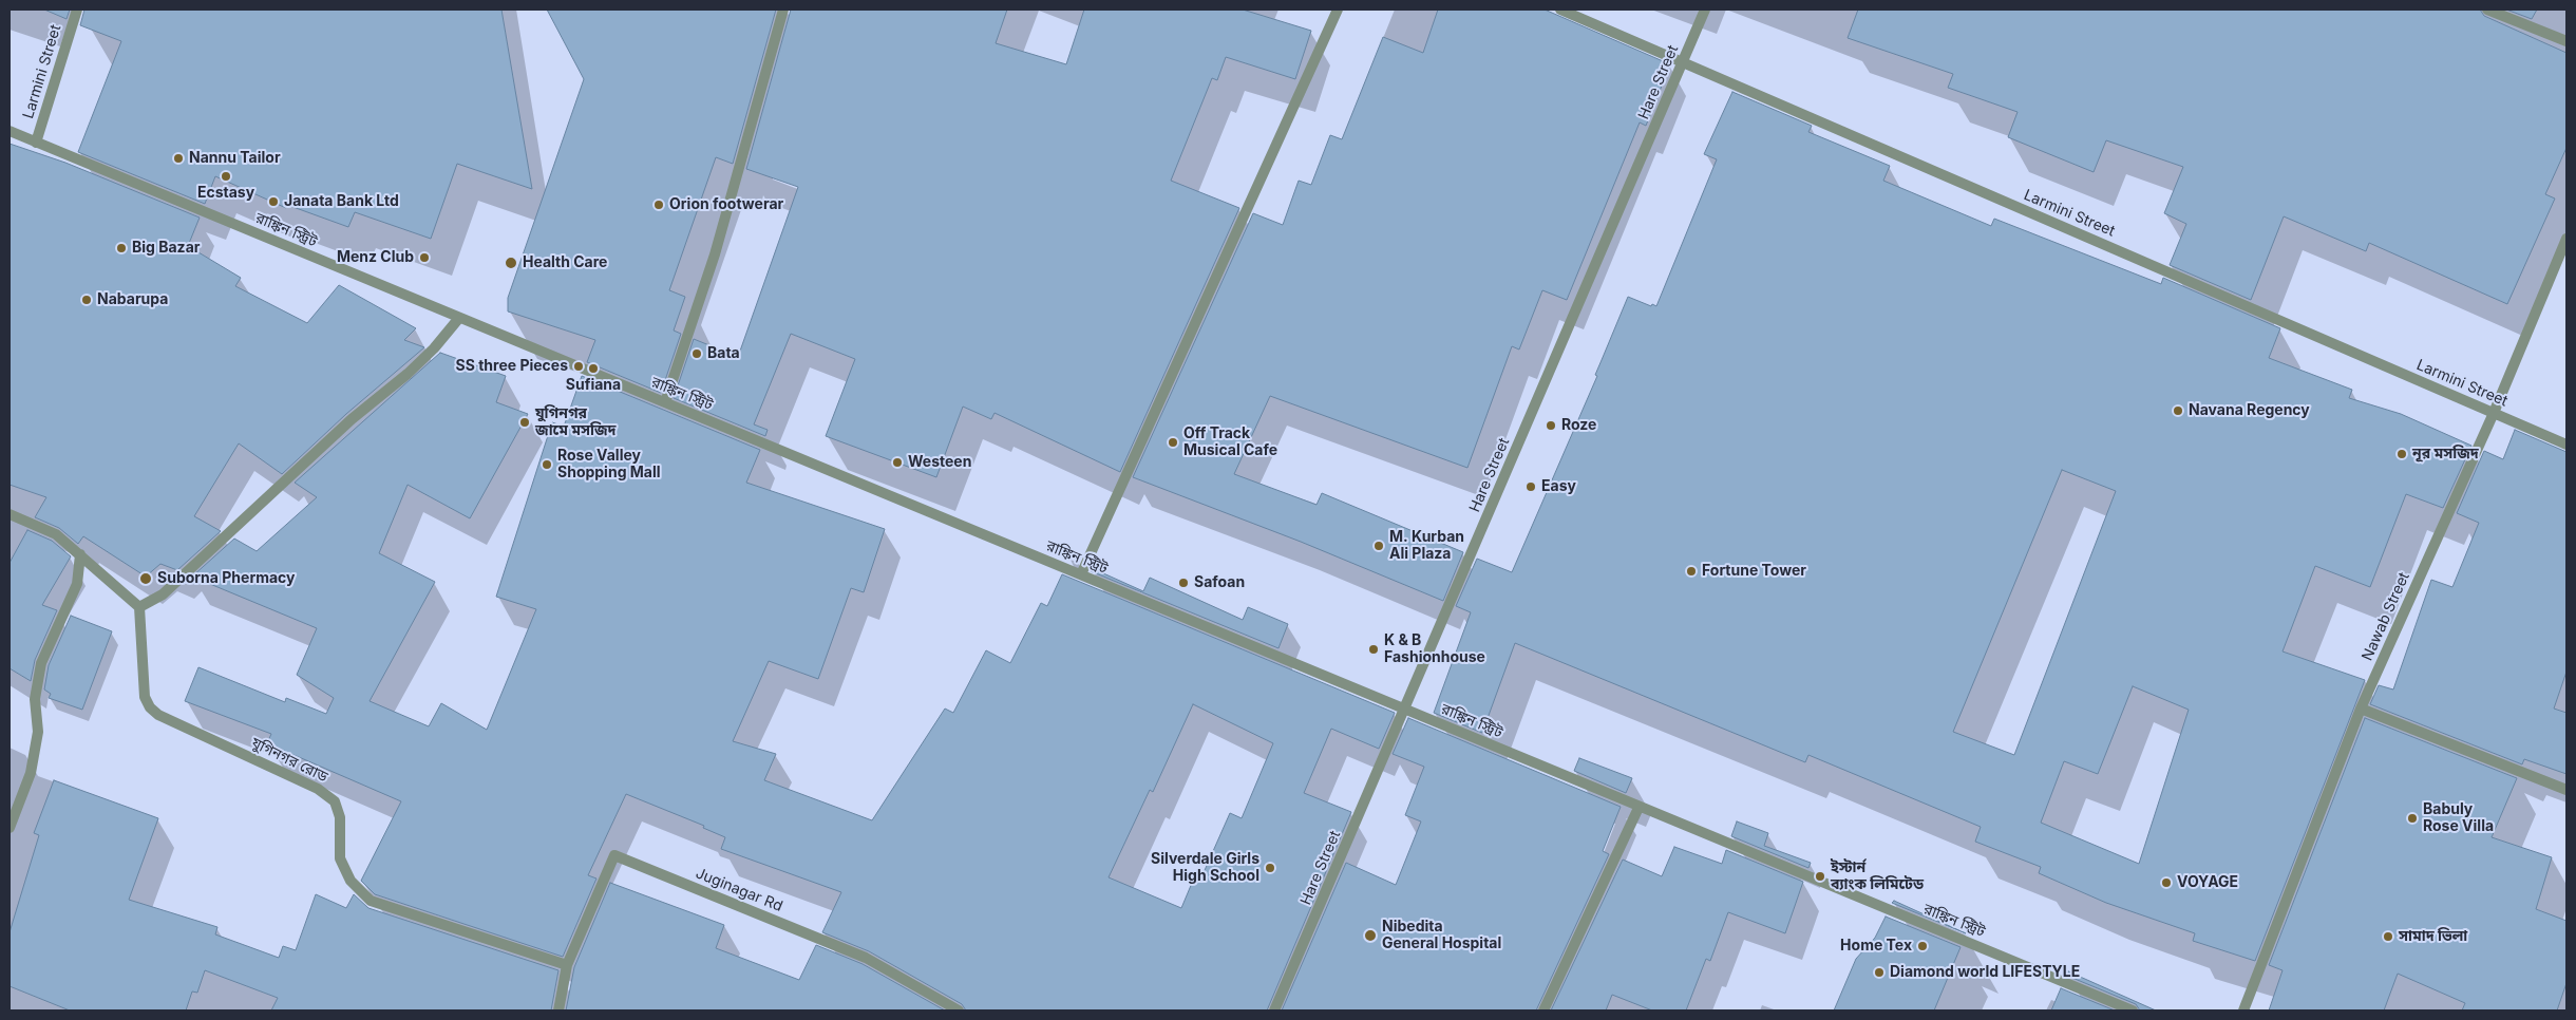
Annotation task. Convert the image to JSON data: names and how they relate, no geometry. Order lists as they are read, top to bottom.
{
  "streets": {
    "street": [
      "Larmini Street",
      "Hare Street",
      "রাঙ্কিন স্ট্রিট",
      "Nawab Street",
      "যুগিনগর রোড",
      "Juginagar Rd"
    ]
  },
  "crossings": [
    ["Larmini Street", "Hare Street"],
    ["Larmini Street", "রাঙ্কিন স্ট্রিট"],
    ["Larmini Street", "Nawab Street"],
    ["Hare Street", "রাঙ্কিন স্ট্রিট"],
    ["যুগিনগর রোড", "Juginagar Rd"]
  ],
  "places": [
    "Nannu Tailor",
    "Ecstasy",
    "Janata Bank Ltd",
    "Orion footwerar",
    "Big Bazar",
    "Menz Club",
    "Health Care",
    "Nabarupa",
    "Bata",
    "SS three Pieces",
    "Sufiana",
    "Navana Regency",
    "যুগিনগর জামে মসজিদ",
    "Roze",
    "Off Track Musical Cafe",
    "নূর মসজিদ",
    "Westeen",
    "Rose Valley Shopping Mall",
    "Easy",
    "M. Kurban Ali Plaza",
    "Fortune Tower",
    "Suborna Phermacy",
    "Safoan",
    "K & B Fashionhouse",
    "Babuly Rose Villa",
    "Silverdale Girls High School",
    "ইস্টার্ন ব্যাংক লিমিটেড",
    "VOYAGE",
    "Nibedita General Hospital",
    "সামাদ ভিলা",
    "Home Tex",
    "Diamond world LIFESTYLE"
  ]
}
